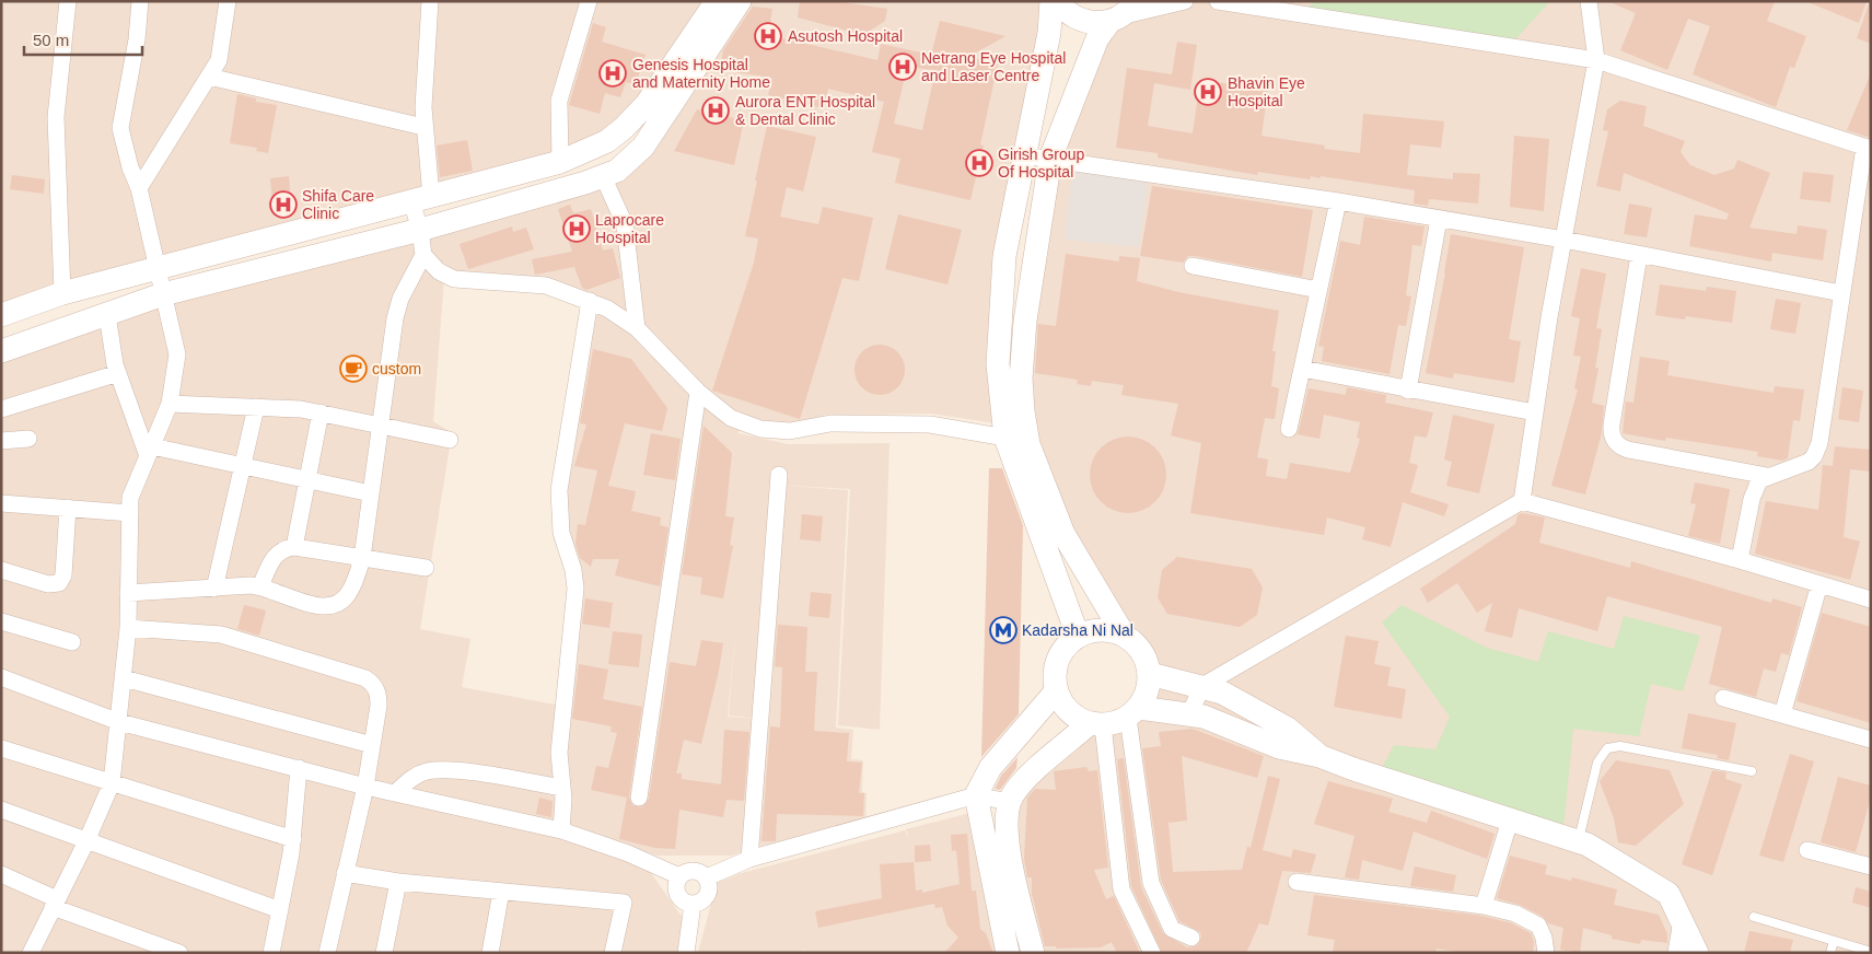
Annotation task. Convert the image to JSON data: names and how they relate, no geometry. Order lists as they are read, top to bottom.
{
  "places": {
    "hospital": [
      "Asutosh Hospital",
      "Netrang Eye Hospital and Laser Centre",
      "Genesis Hospital and Maternity Home",
      "Bhavin Eye Hospital",
      "Aurora ENT Hospital & Dental Clinic",
      "Girish Group Of Hospital",
      "Shifa Care Clinic",
      "Laprocare Hospital"
    ],
    "cafe": ["custom"],
    "metro station": ["Kadarsha Ni Nal"]
  },
  "scale_bar": "50 m"
}
